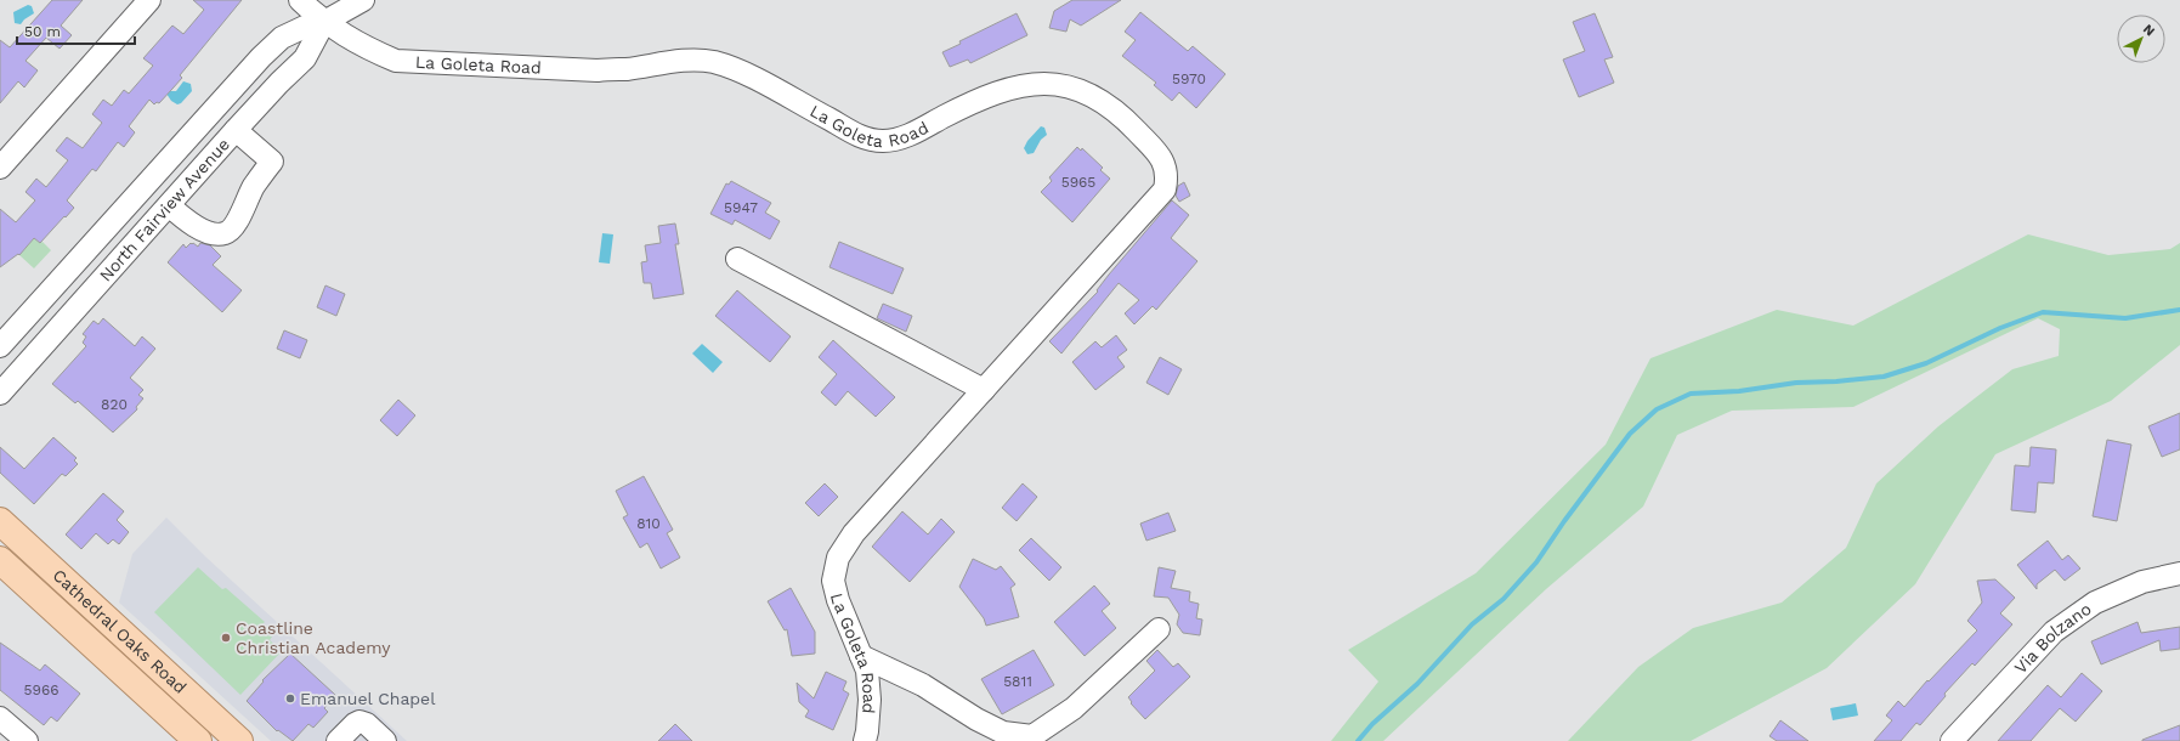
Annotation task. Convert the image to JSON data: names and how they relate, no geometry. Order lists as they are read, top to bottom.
{
  "streets": {
    "main road": ["Cathedral Oaks Road"],
    "street": ["La Goleta Road", "North Fairview Avenue", "Via Bolzano"]
  },
  "crossings": [
    ["La Goleta Road", "North Fairview Avenue"]
  ],
  "places": ["Coastline Christian Academy", "Emanuel Chapel"],
  "house_numbers": [
    "5970",
    "5965",
    "5947",
    "820",
    "810",
    "5811",
    "5966"
  ],
  "scale_bar": "50 m",
  "north": "top right"
}
